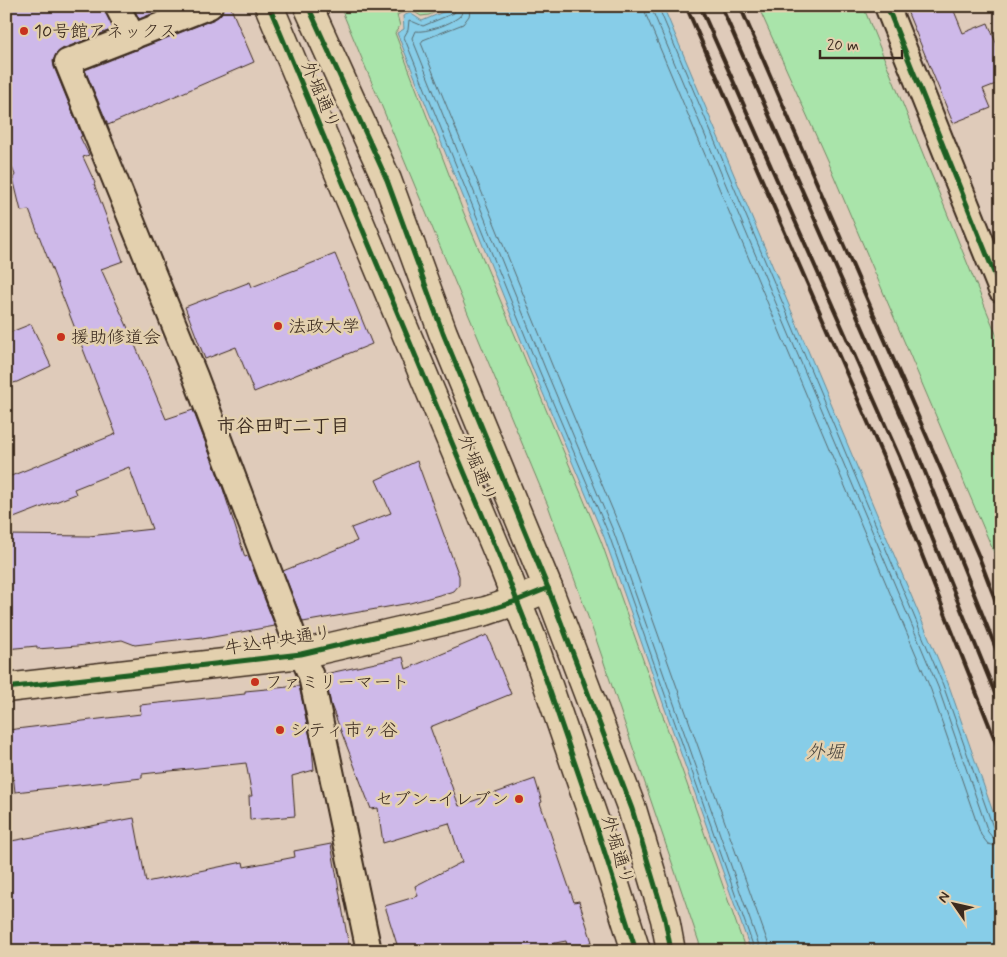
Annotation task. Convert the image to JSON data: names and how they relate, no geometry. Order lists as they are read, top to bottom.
{
  "streets": {
    "main road": ["外堀通り", "牛込中央通り"]
  },
  "crossings": [
    ["外堀通り", "牛込中央通り"]
  ],
  "districts": ["市谷田町二丁目"],
  "water": ["外堀"],
  "places": [
    "10号館アネックス",
    "法政大学",
    "援助修道会",
    "ファミリーマート",
    "シティ市ヶ谷",
    "セブン-イレブン"
  ],
  "scale_bar": "20 m",
  "north": "top left"
}
